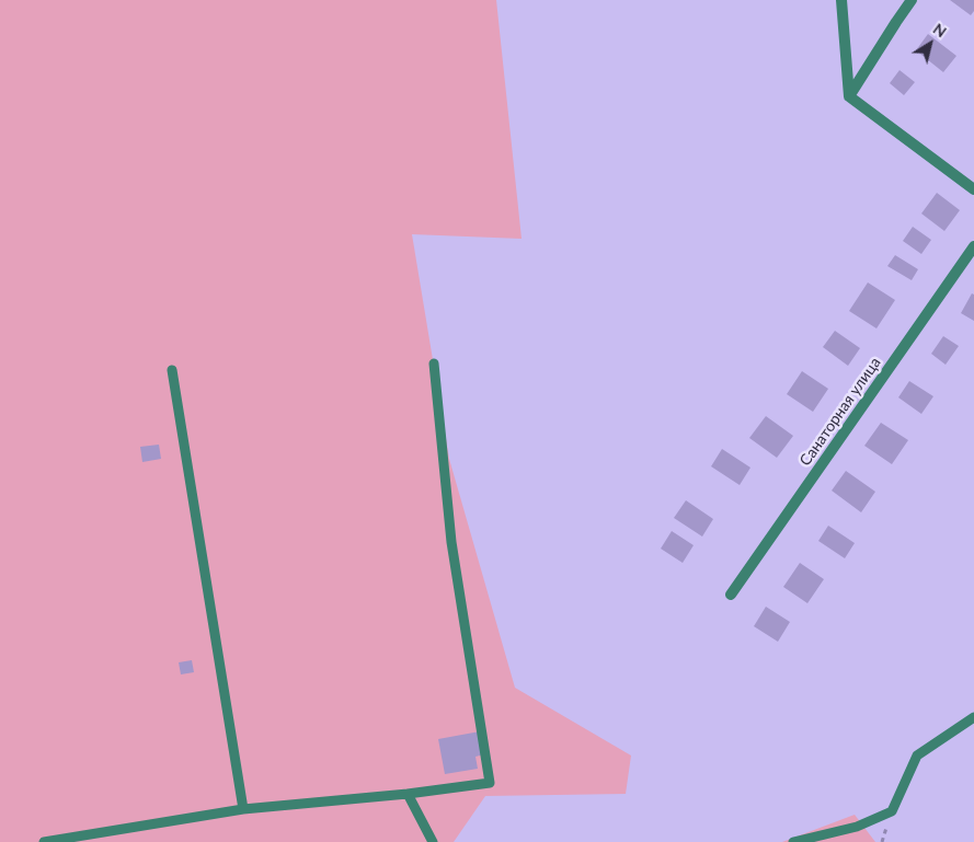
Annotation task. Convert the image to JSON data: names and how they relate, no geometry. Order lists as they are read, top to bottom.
{
  "streets": {
    "street": ["Санаторная улица"]
  },
  "north": "top right"
}
